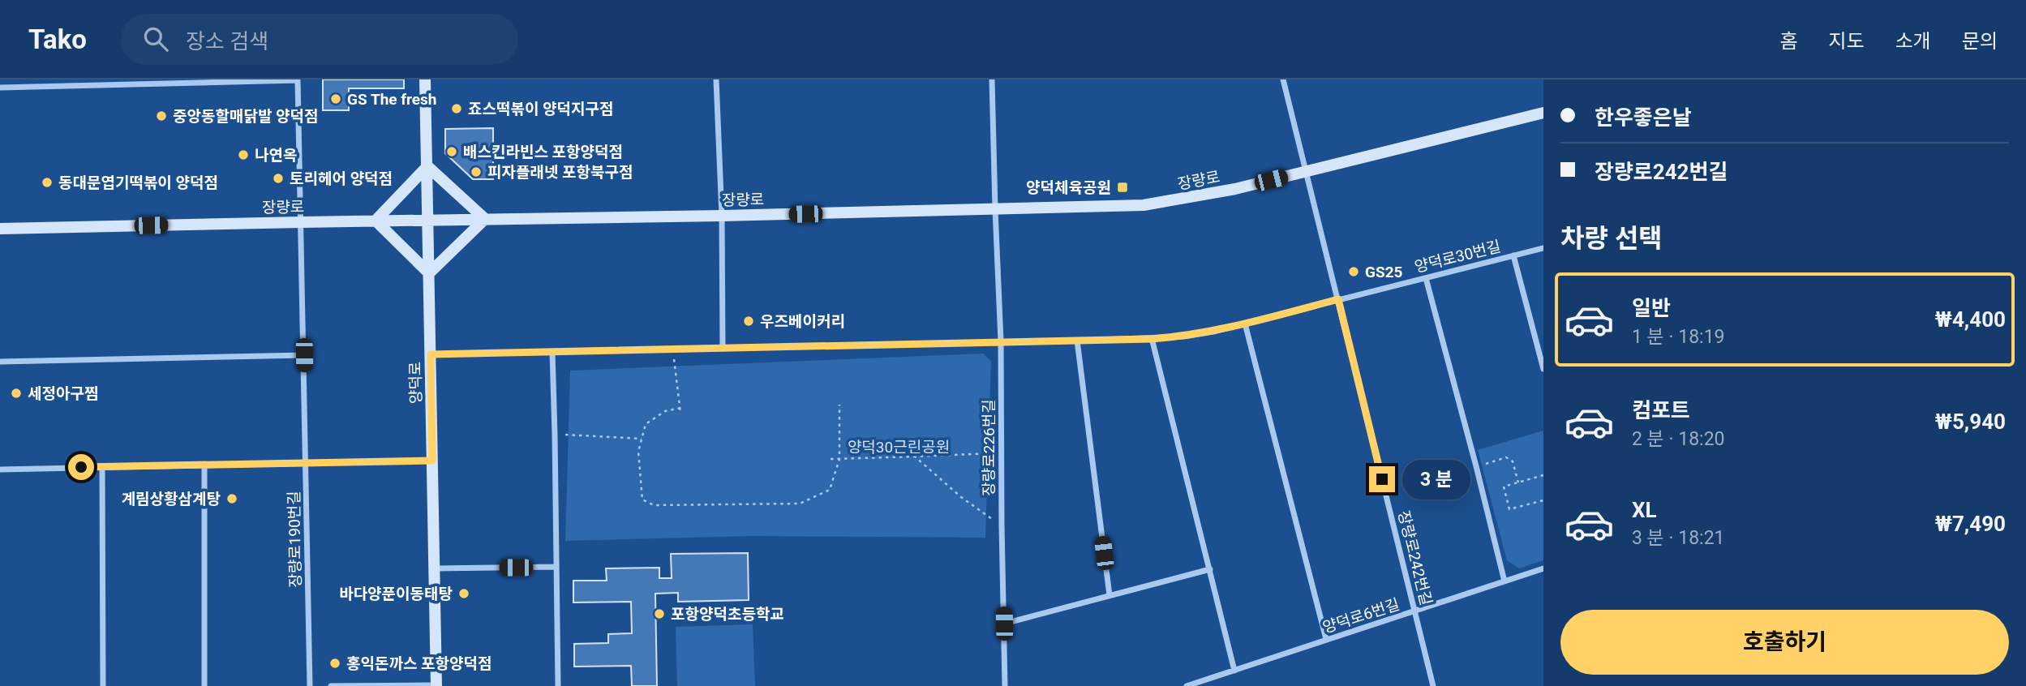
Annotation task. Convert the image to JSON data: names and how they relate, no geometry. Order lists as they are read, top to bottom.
{
  "streets": {
    "street": [
      "장량로",
      "양덕로30번길",
      "양덕로",
      "장량로226번길",
      "장량로190번길",
      "장량로242번길",
      "양덕로6번길"
    ]
  },
  "crossings": [
    ["장량로", "양덕로"],
    ["장량로", "장량로226번길"],
    ["장량로", "장량로190번길"],
    ["장량로", "장량로242번길"],
    ["양덕로30번길", "양덕로"],
    ["양덕로30번길", "장량로226번길"],
    ["양덕로30번길", "장량로242번길"],
    ["장량로242번길", "양덕로6번길"]
  ],
  "parks": ["양덕30근린공원"],
  "places": {
    "other": [
      "GS The fresh",
      "죠스떡볶이 양덕지구점",
      "중앙동할매닭발 양덕점",
      "배스킨라빈스 포항양덕점",
      "나연옥",
      "피자플래넷 포항북구점",
      "토리헤어 양덕점",
      "동대문엽기떡볶이 양덕점",
      "GS25",
      "우즈베이커리",
      "세정아구찜",
      "계림상황삼계탕",
      "바다양푼이동태탕",
      "포항양덕초등학교",
      "홍익돈까스 포항양덕점"
    ],
    "transit": ["양덕체육공원"]
  },
  "page": {
    "header": "Tako",
    "search": "장소 검색",
    "nav": [
      "홈",
      "지도",
      "소개",
      "문의"
    ],
    "banner": ["한우좋은날", "장량로242번길"],
    "heading": "차량 선택",
    "list": [
      {
        "name": "일반",
        "note": "1 분 · 18:19",
        "value": "₩4,400"
      },
      {
        "name": "컴포트",
        "note": "2 분 · 18:20",
        "value": "₩5,940"
      },
      {
        "name": "XL",
        "note": "3 분 · 18:21",
        "value": "₩7,490"
      }
    ],
    "bubble": "3 분",
    "buttons": "호출하기"
  }
}
